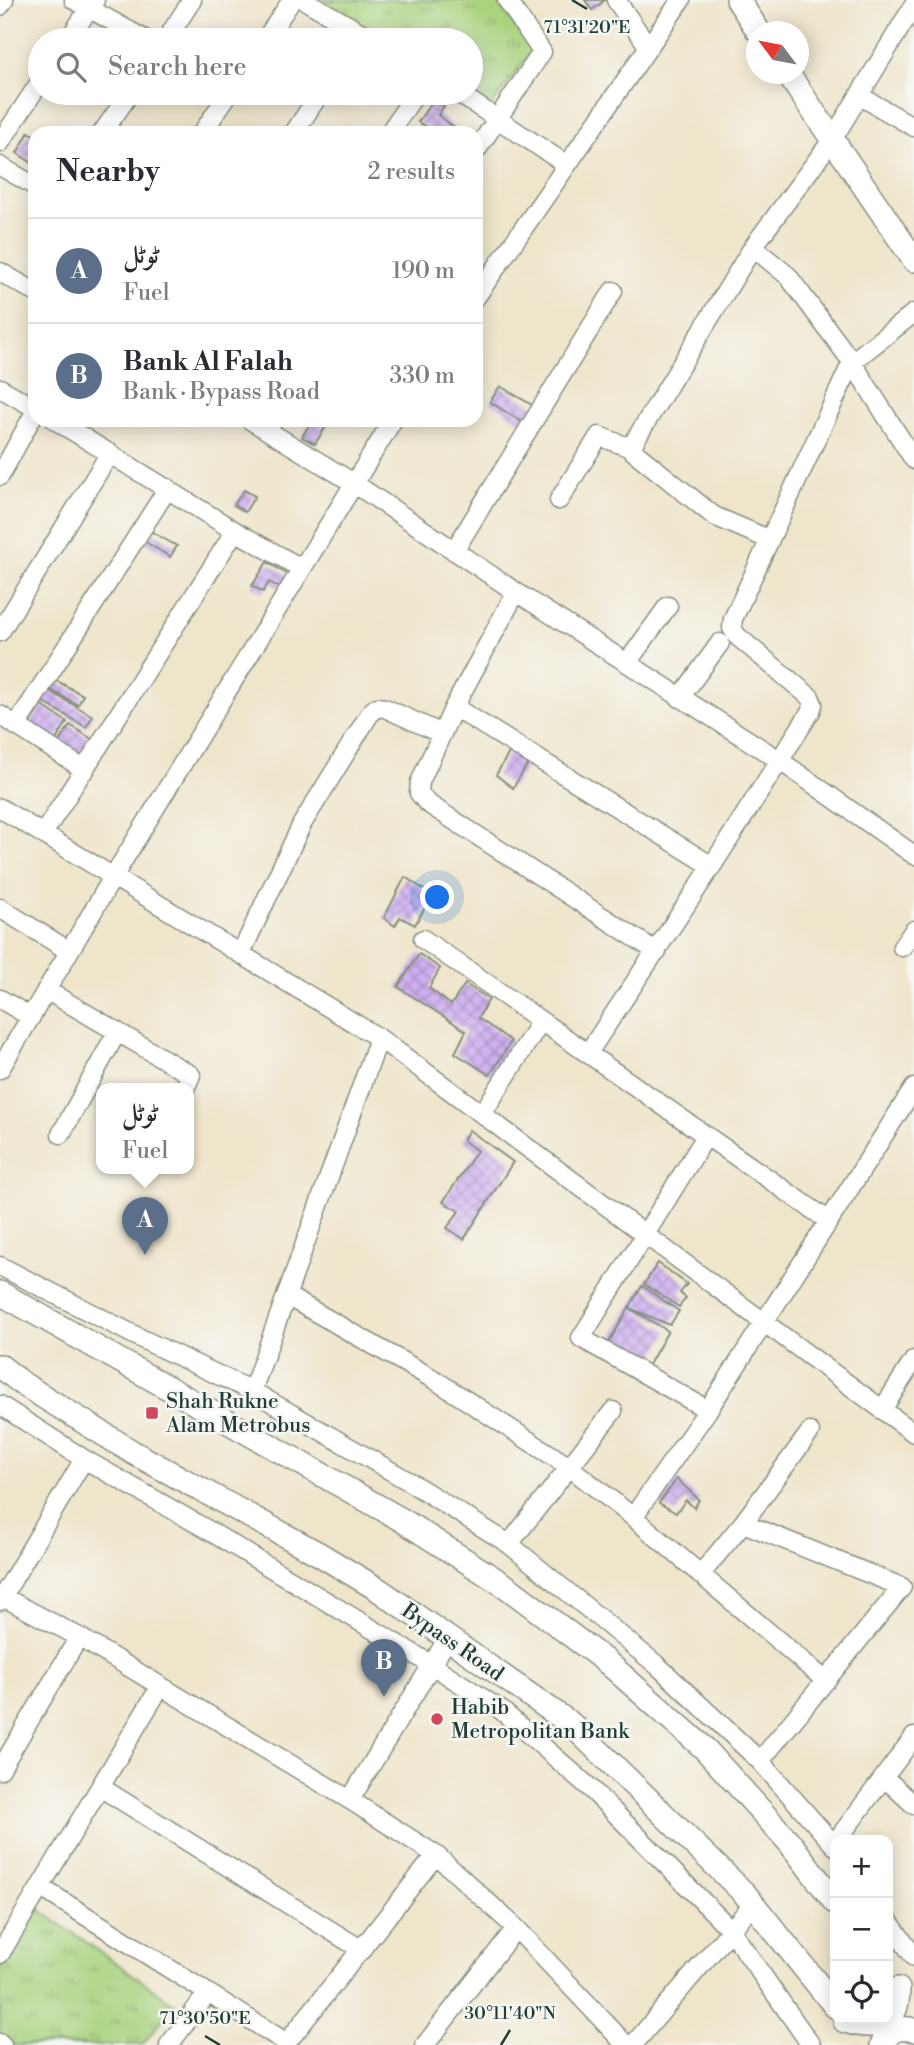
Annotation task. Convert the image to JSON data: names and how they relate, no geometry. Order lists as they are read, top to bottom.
{
  "streets": {
    "main road": ["Bypass Road"]
  },
  "places": {
    "transit": ["Shah Rukne Alam Metrobus"],
    "other": ["Habib Metropolitan Bank"]
  },
  "north": "top left",
  "page": {
    "search": "Search here",
    "heading": ["Nearby", "2 results"],
    "list": [
      {
        "mark": "A",
        "name": "ٹوٹل",
        "note": "Fuel",
        "value": "190 m"
      },
      {
        "mark": "B",
        "name": "Bank Al Falah",
        "note": "Bank · Bypass Road",
        "value": "330 m"
      }
    ],
    "popup": ["ٹوٹل", "Fuel"],
    "pins": ["A", "B"],
    "map_buttons": ["+", "−"]
  },
  "coordinates": ["71°31'20\"E", "30°11'40\"N", "71°30'50\"E"]
}
